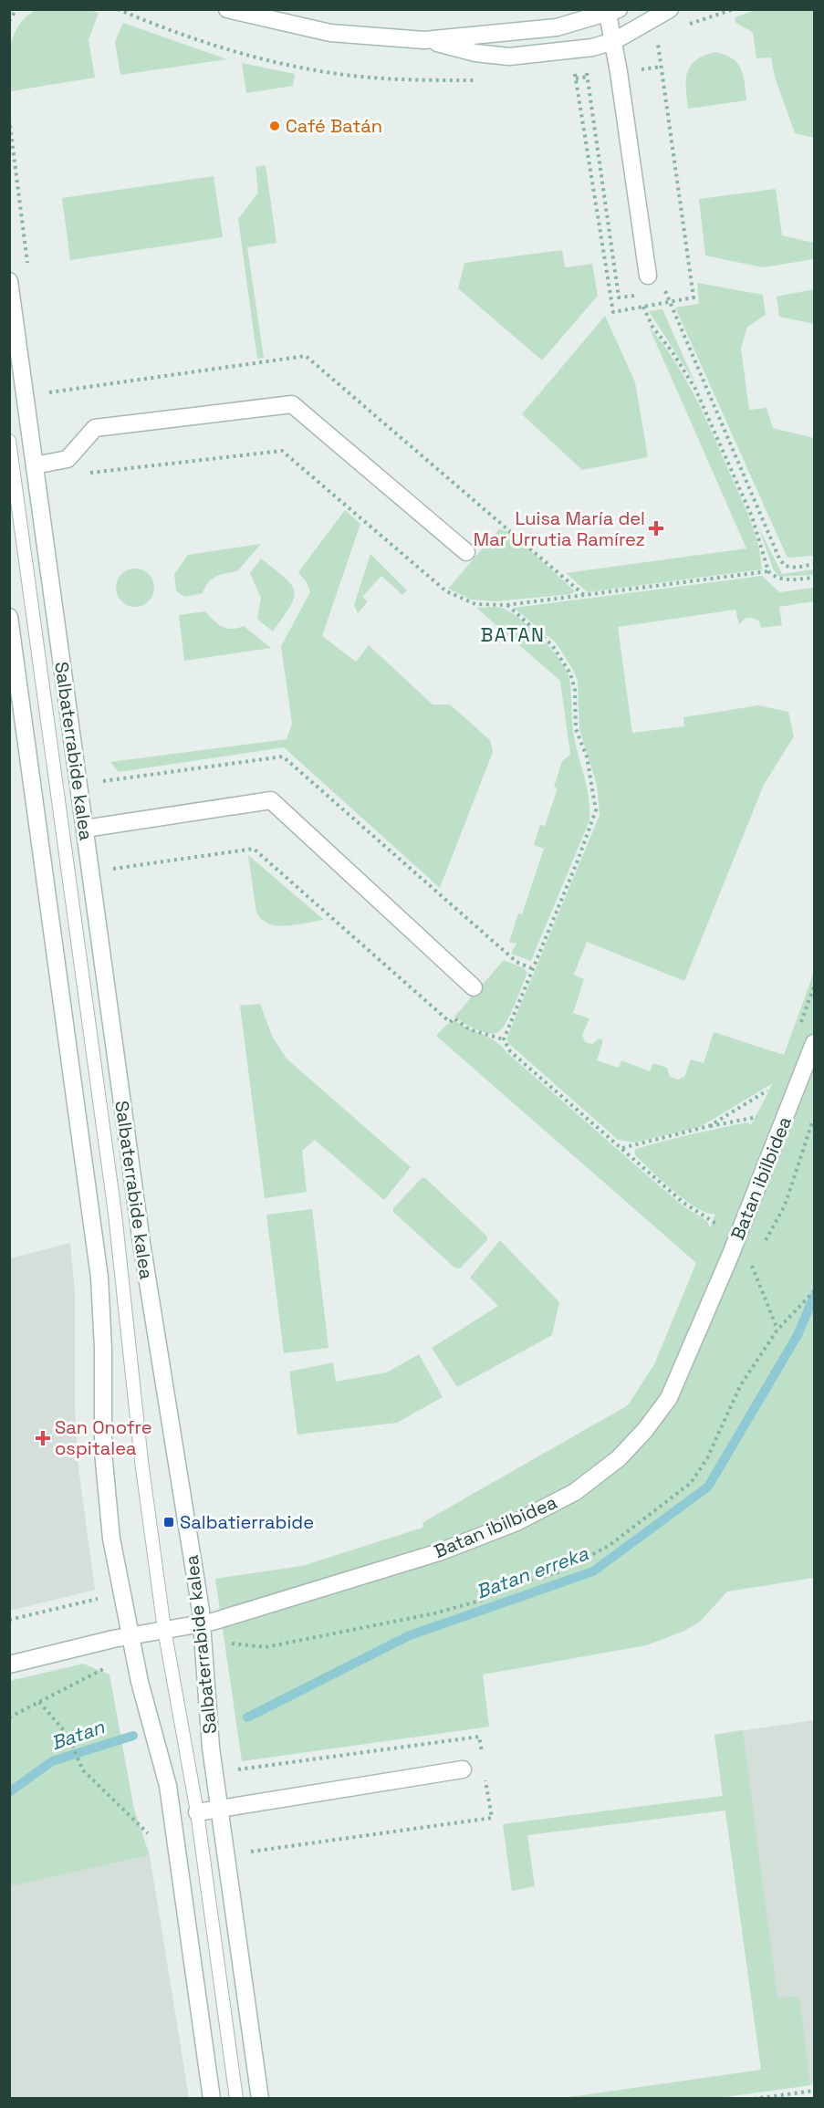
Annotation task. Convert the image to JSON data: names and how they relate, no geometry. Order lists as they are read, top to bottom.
{
  "streets": {
    "street": ["Salbaterrabide kalea", "Batan ibilbidea"]
  },
  "crossings": [
    ["Salbaterrabide kalea", "Batan ibilbidea"]
  ],
  "districts": ["BATAN"],
  "water": ["Batan erreka", "Batan"],
  "places": {
    "other": ["Café Batán"],
    "health": ["Luisa María del Mar Urrutia Ramírez", "San Onofre ospitalea"],
    "transit": ["Salbatierrabide"]
  }
}
